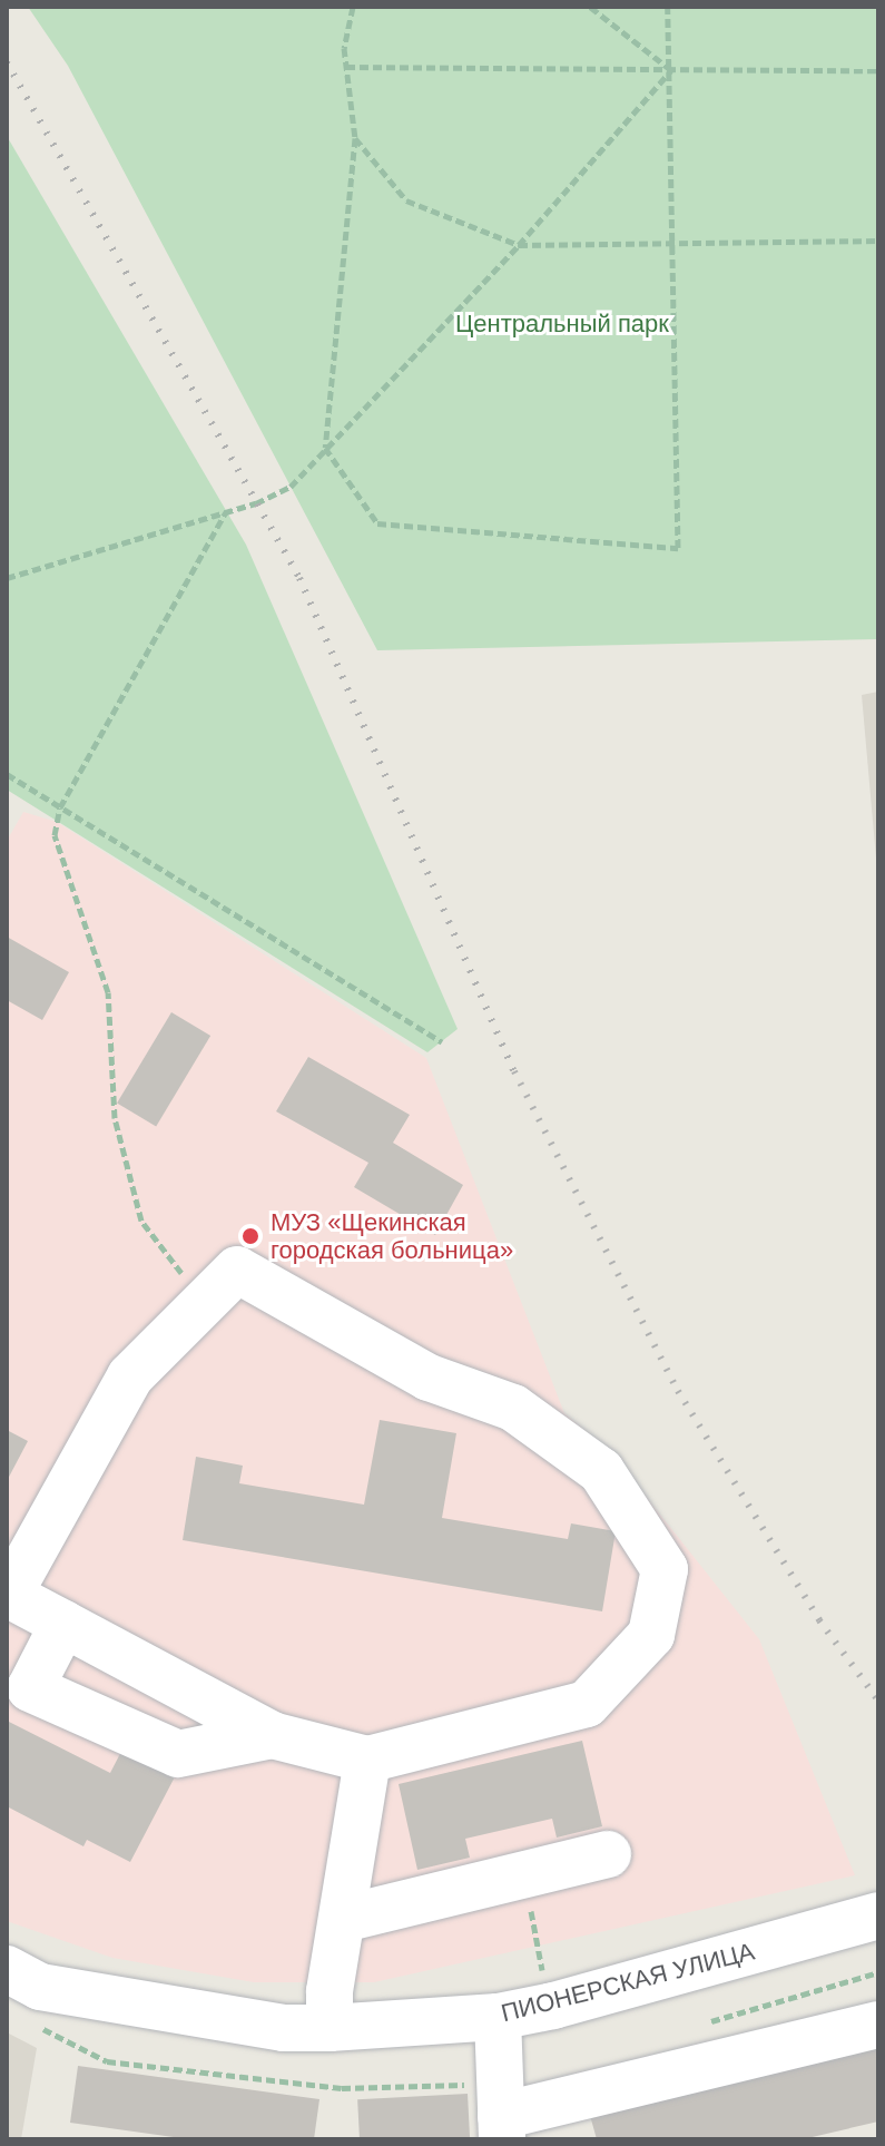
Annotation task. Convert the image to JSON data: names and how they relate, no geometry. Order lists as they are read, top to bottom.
{
  "streets": {
    "street": ["ПИОНЕРСКАЯ УЛИЦА"]
  },
  "parks": ["Центральный парк"],
  "places": ["МУЗ «Щекинская городская больница»"]
}
